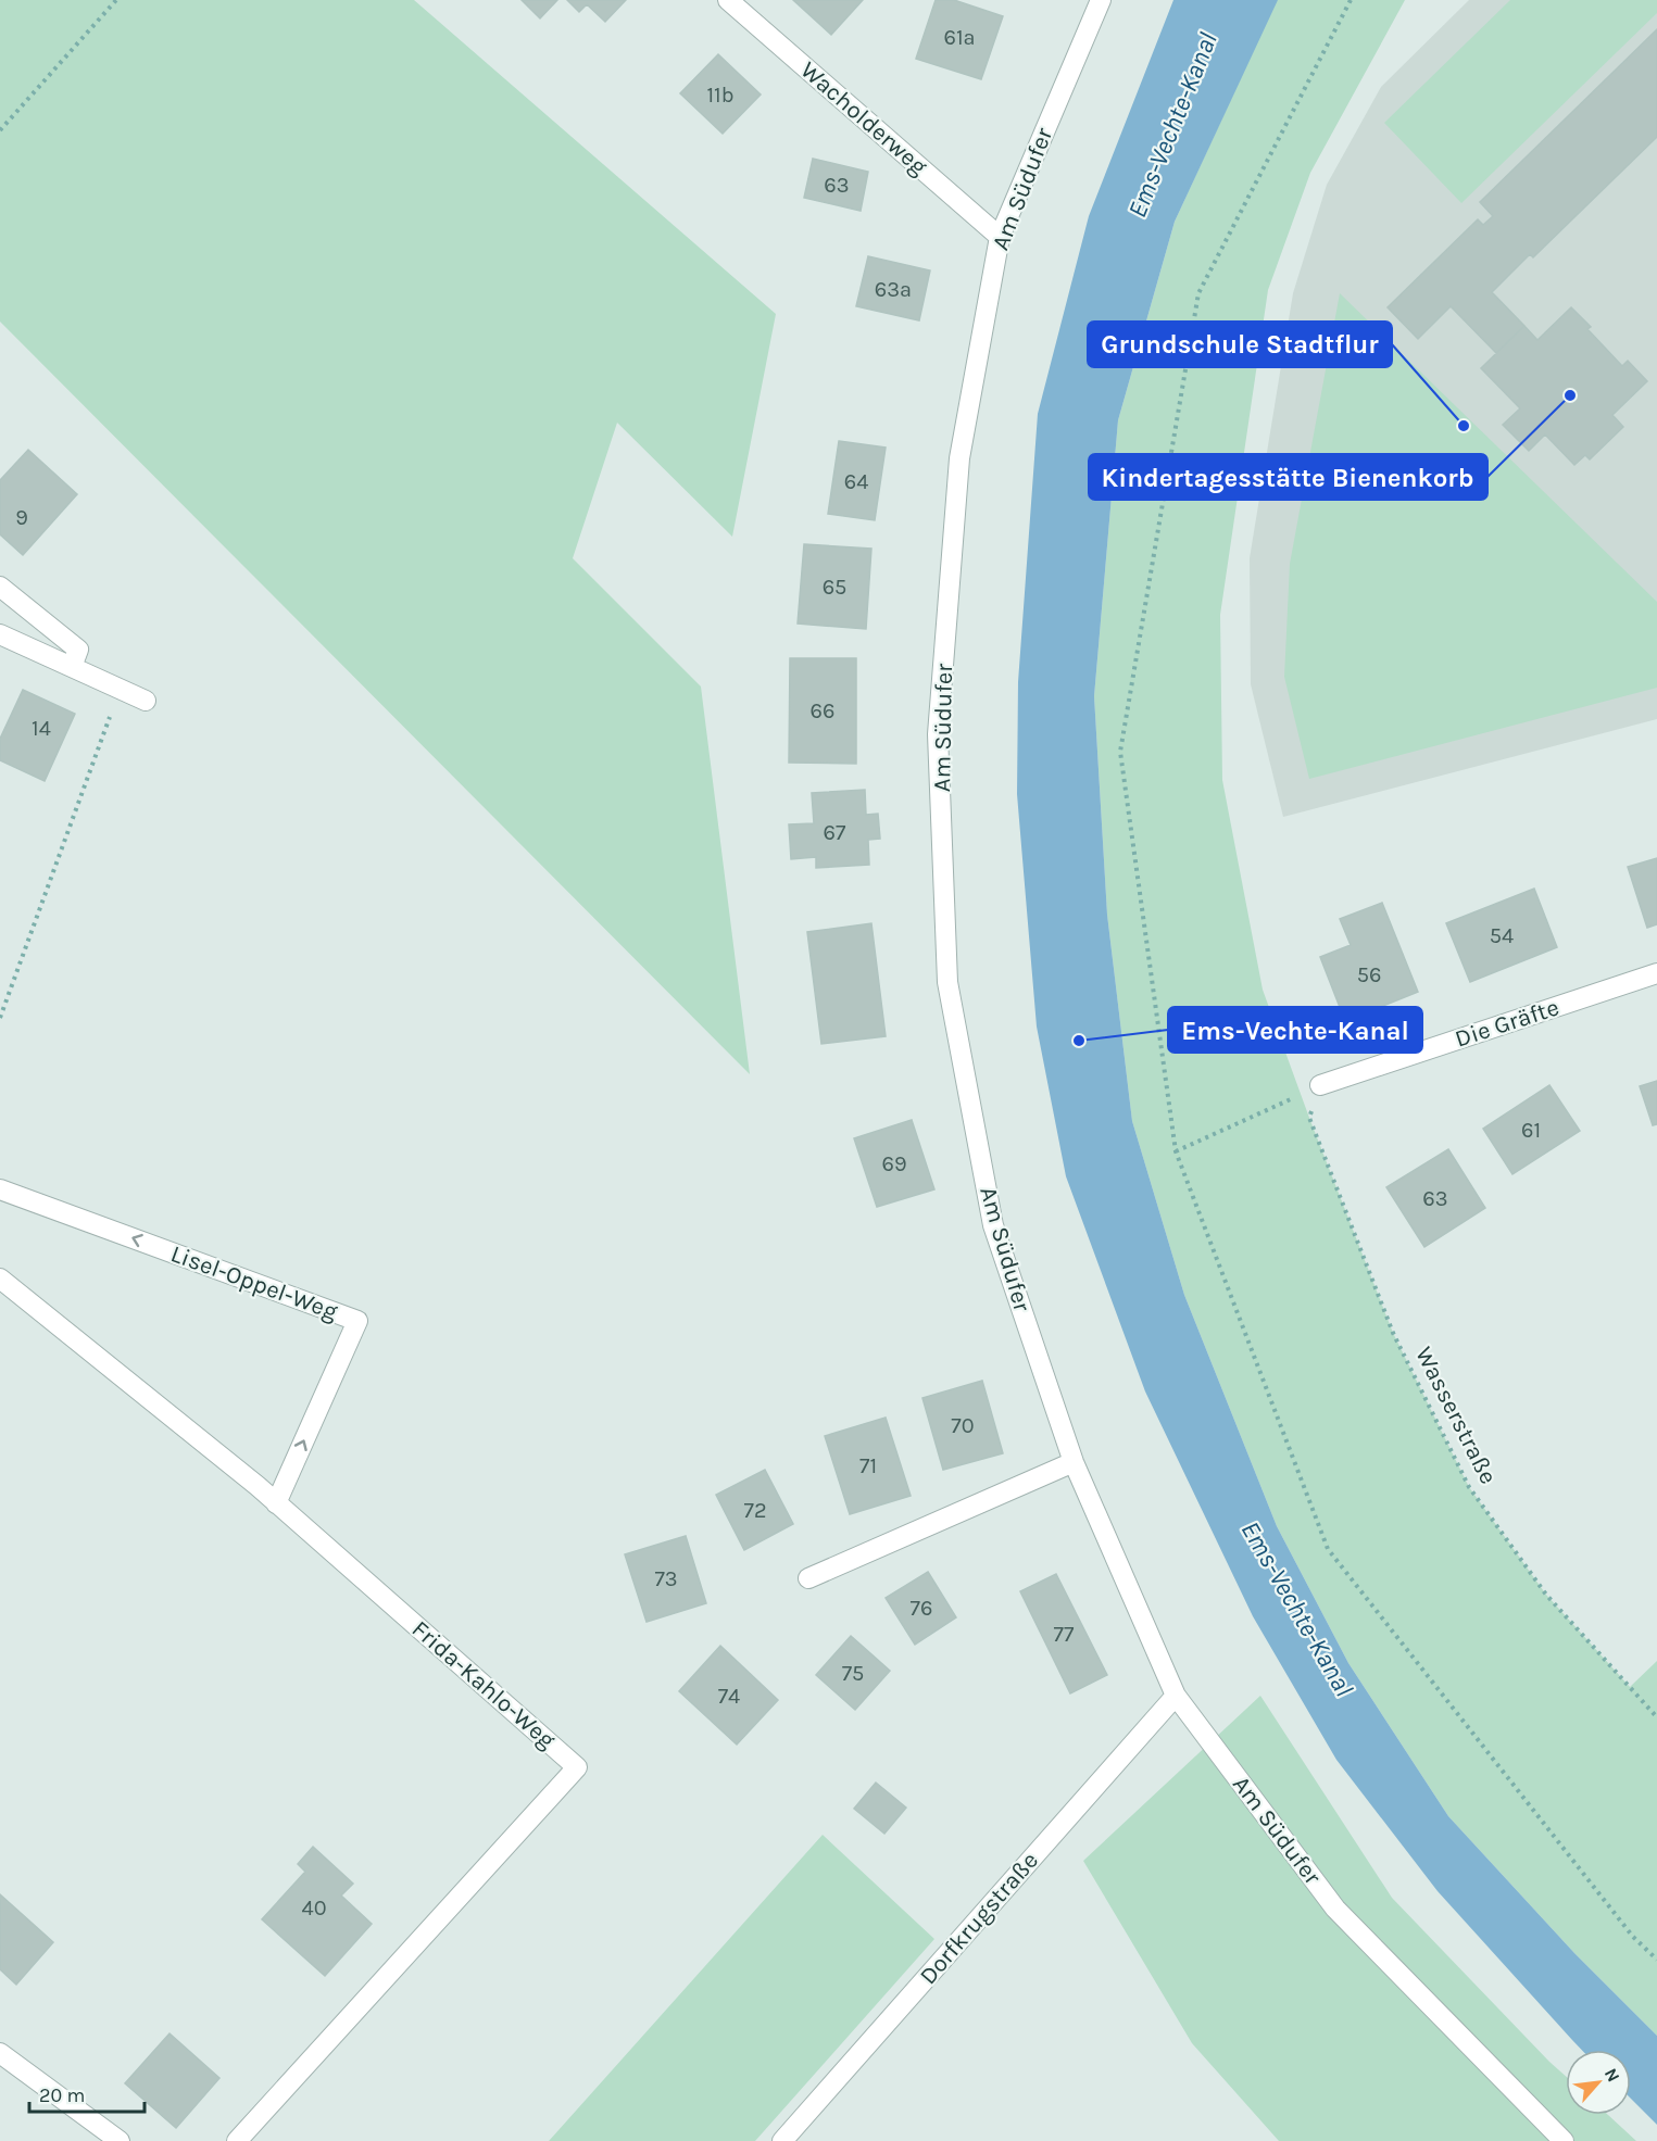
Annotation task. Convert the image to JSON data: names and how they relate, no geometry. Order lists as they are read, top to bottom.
{
  "streets": {
    "street": [
      "Wacholderweg",
      "Am Südufer",
      "Die Gräfte",
      "Lisel-Oppel-Weg",
      "Frida-Kahlo-Weg",
      "Dorfkrugstraße"
    ],
    "path": ["Wasserstraße"]
  },
  "crossings": [
    ["Wacholderweg", "Am Südufer"],
    ["Am Südufer", "Dorfkrugstraße"],
    ["Die Gräfte", "Wasserstraße"],
    ["Lisel-Oppel-Weg", "Frida-Kahlo-Weg"]
  ],
  "water": ["Ems-Vechte-Kanal"],
  "places": ["Kindertagesstätte Bienenkorb", "Grundschule Stadtflur", "Ems-Vechte-Kanal"],
  "house_numbers": [
    "61a",
    "11b",
    "63",
    "63a",
    "64",
    "9",
    "65",
    "66",
    "14",
    "67",
    "54",
    "56",
    "61",
    "69",
    "63",
    "70",
    "71",
    "72",
    "73",
    "76",
    "77",
    "75",
    "74",
    "40"
  ],
  "scale_bar": "20 m",
  "north": "top right"
}
